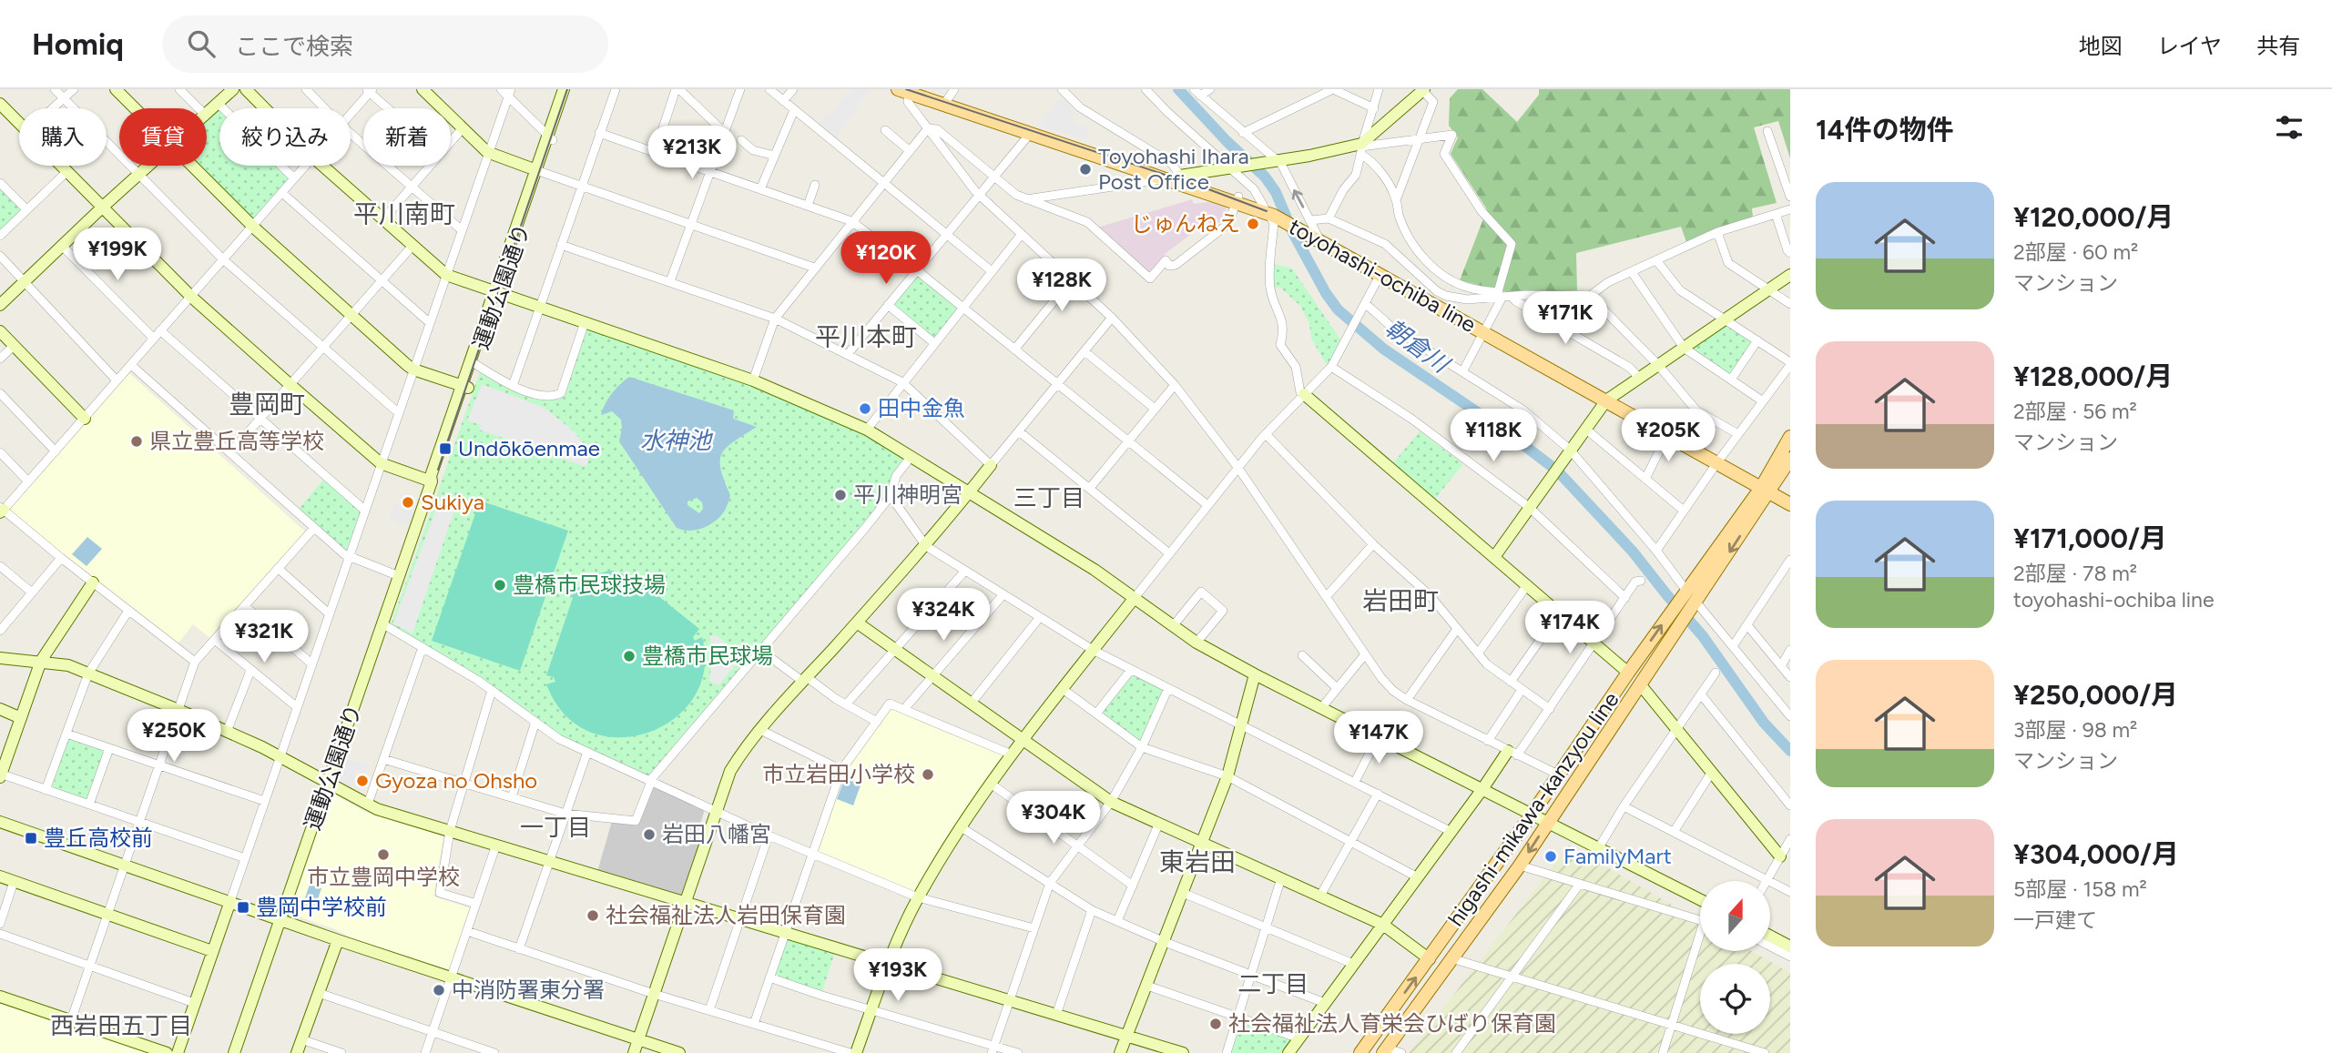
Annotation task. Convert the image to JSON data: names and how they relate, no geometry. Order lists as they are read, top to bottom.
{
  "streets": {
    "main road": ["toyohashi-ochiba line", "higashi-mikawa-kanzyou line"],
    "street": ["運動公園通り"]
  },
  "crossings": [
    ["toyohashi-ochiba line", "higashi-mikawa-kanzyou line"]
  ],
  "districts": [
    "平川南町",
    "平川本町",
    "豊岡町",
    "三丁目",
    "岩田町",
    "一丁目",
    "東岩田",
    "二丁目",
    "西岩田五丁目"
  ],
  "water": ["朝倉川", "水神池"],
  "places": {
    "other": [
      "Toyohashi Ihara Post Office",
      "じゅんねえ",
      "田中金魚",
      "県立豊丘高等学校",
      "平川神明宮",
      "Sukiya",
      "豊橋市民球技場",
      "豊橋市民球場",
      "市立岩田小学校",
      "Gyoza no Ohsho",
      "岩田八幡宮",
      "市立豊岡中学校",
      "FamilyMart",
      "社会福祉法人岩田保育園",
      "中消防署東分署",
      "社会福祉法人育栄会ひばり保育園"
    ],
    "transit": ["Undōkōenmae", "豊丘高校前", "豊岡中学校前"]
  },
  "north": "top",
  "page": {
    "header": "Homiq",
    "search": "ここで検索",
    "nav": ["地図", "レイヤ", "共有"],
    "heading": "14件の物件",
    "chip": [
      "購入",
      "賃貸",
      "絞り込み",
      "新着"
    ],
    "price": [
      "¥213K",
      "¥199K",
      "¥120K",
      "¥128K",
      "¥171K",
      "¥118K",
      "¥205K",
      "¥324K",
      "¥174K",
      "¥321K",
      "¥250K",
      "¥147K",
      "¥304K",
      "¥193K"
    ],
    "list": [
      {
        "name": "¥120,000/月",
        "note": "2部屋 · 60 m² · マンション"
      },
      {
        "name": "¥128,000/月",
        "note": "2部屋 · 56 m² · マンション"
      },
      {
        "name": "¥171,000/月",
        "note": "2部屋 · 78 m² · toyohashi-ochiba line"
      },
      {
        "name": "¥250,000/月",
        "note": "3部屋 · 98 m² · マンション"
      },
      {
        "name": "¥304,000/月",
        "note": "5部屋 · 158 m² · 一戸建て"
      }
    ]
  }
}
